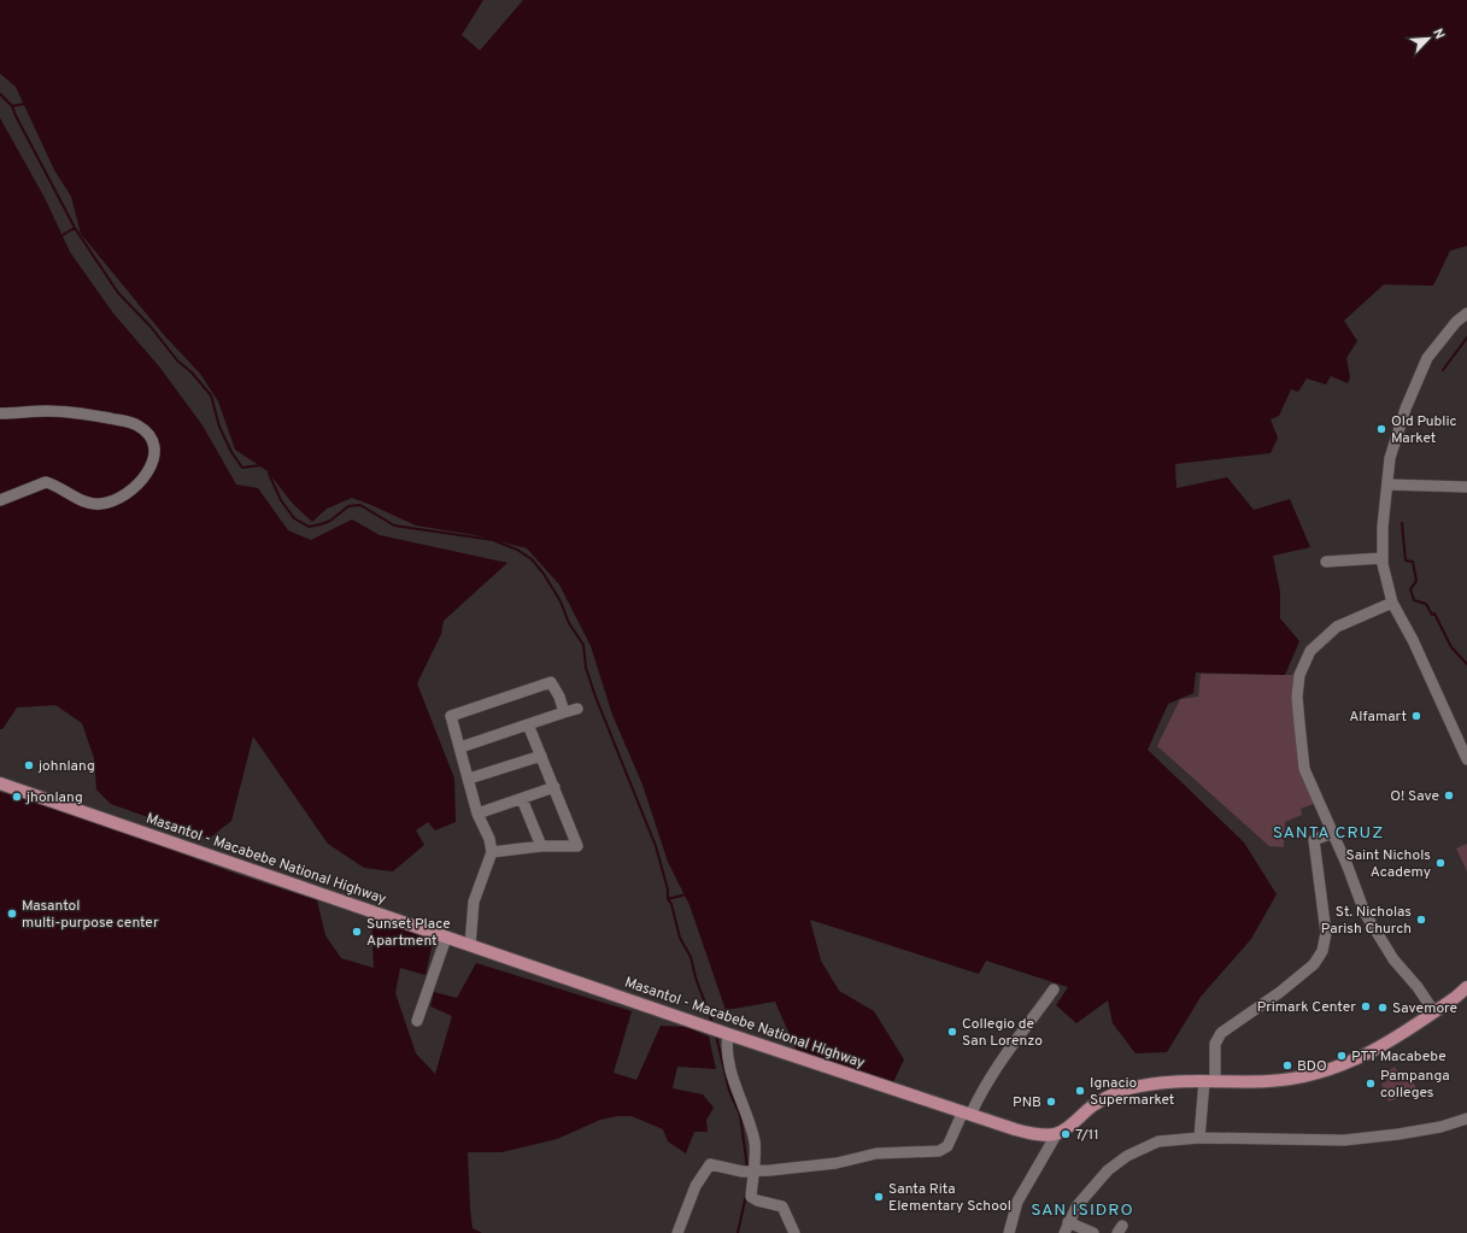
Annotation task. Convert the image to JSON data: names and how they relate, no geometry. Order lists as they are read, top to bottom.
{
  "streets": {
    "main road": ["Masantol - Macabebe National Highway"]
  },
  "districts": ["SANTA CRUZ", "SAN ISIDRO"],
  "places": [
    "Old Public Market",
    "Alfamart",
    "johnlang",
    "O! Save",
    "jhonlang",
    "Saint Nichols Academy",
    "Masantol multi-purpose center",
    "St. Nicholas Parish Church",
    "Sunset Place Apartment",
    "Primark Center",
    "Savemore",
    "Collegio de San Lorenzo",
    "PTT Macabebe",
    "BDO",
    "Pampanga colleges",
    "Ignacio Supermarket",
    "PNB",
    "7/11",
    "Santa Rita Elementary School"
  ],
  "north": "top right"
}
